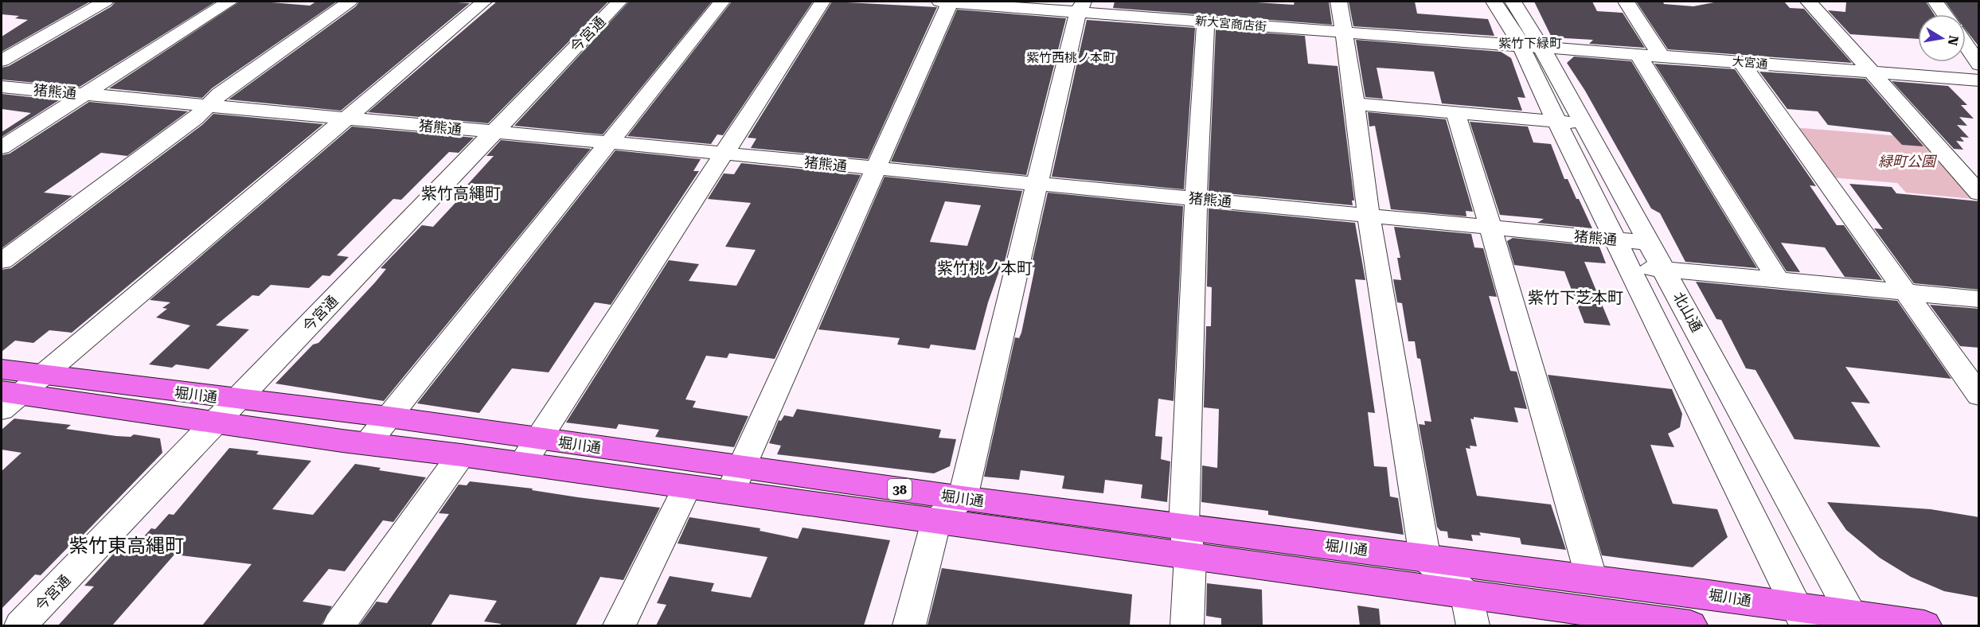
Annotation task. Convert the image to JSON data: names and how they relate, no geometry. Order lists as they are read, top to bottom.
{
  "streets": {
    "main road": ["堀川通", "38"],
    "street": [
      "新大宮商店街",
      "今宮通",
      "大宮通",
      "猪熊通",
      "北山通"
    ]
  },
  "crossings": [
    ["新大宮商店街", "大宮通"],
    ["新大宮商店街", "北山通"],
    ["今宮通", "猪熊通"],
    ["今宮通", "堀川通"],
    ["大宮通", "北山通"],
    ["猪熊通", "北山通"],
    ["北山通", "堀川通"]
  ],
  "districts": [
    "紫竹下緑町",
    "紫竹西桃ノ本町",
    "紫竹高縄町",
    "紫竹桃ノ本町",
    "紫竹下芝本町",
    "紫竹東高縄町"
  ],
  "parks": ["緑町公園"],
  "north": "right"
}
